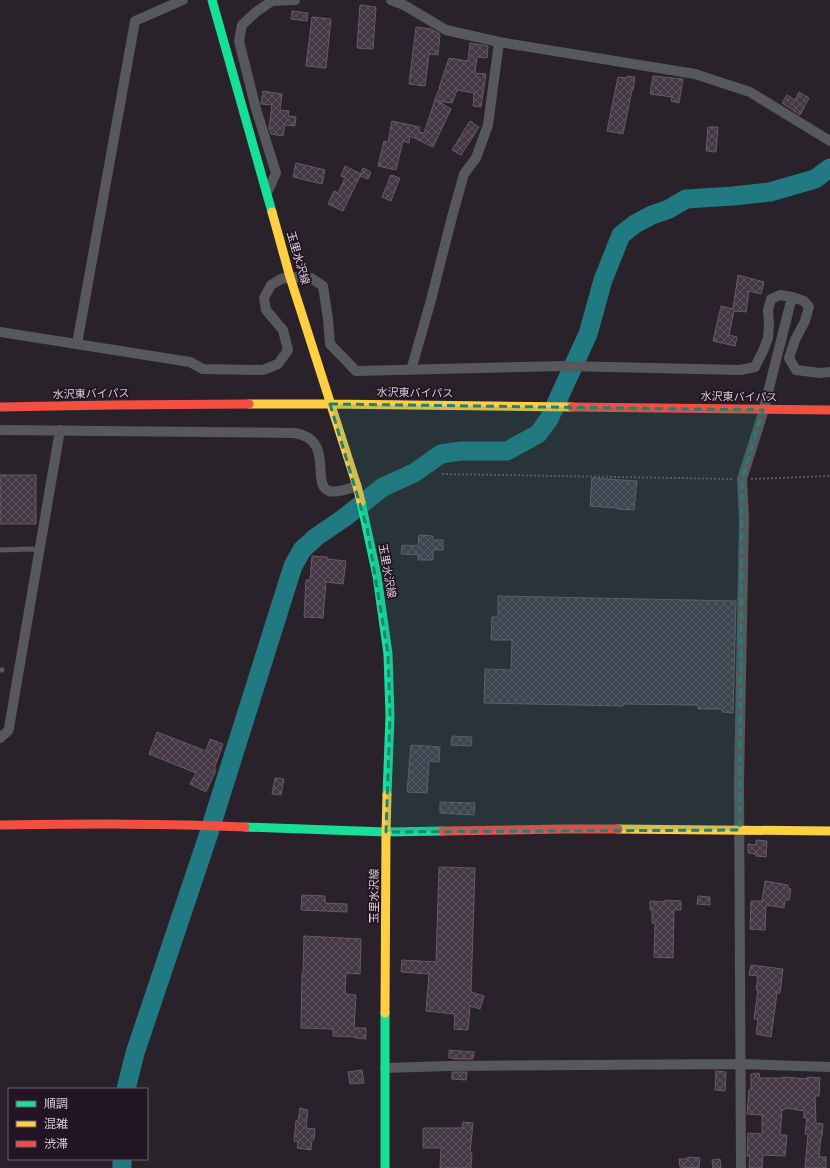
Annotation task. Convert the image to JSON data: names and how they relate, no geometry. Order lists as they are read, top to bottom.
{
  "streets": {
    "main road": ["玉里水沢線", "水沢東バイパス"]
  },
  "crossings": [
    ["玉里水沢線", "水沢東バイパス"]
  ],
  "legend": ["順調", "混雑", "渋滞"]
}
